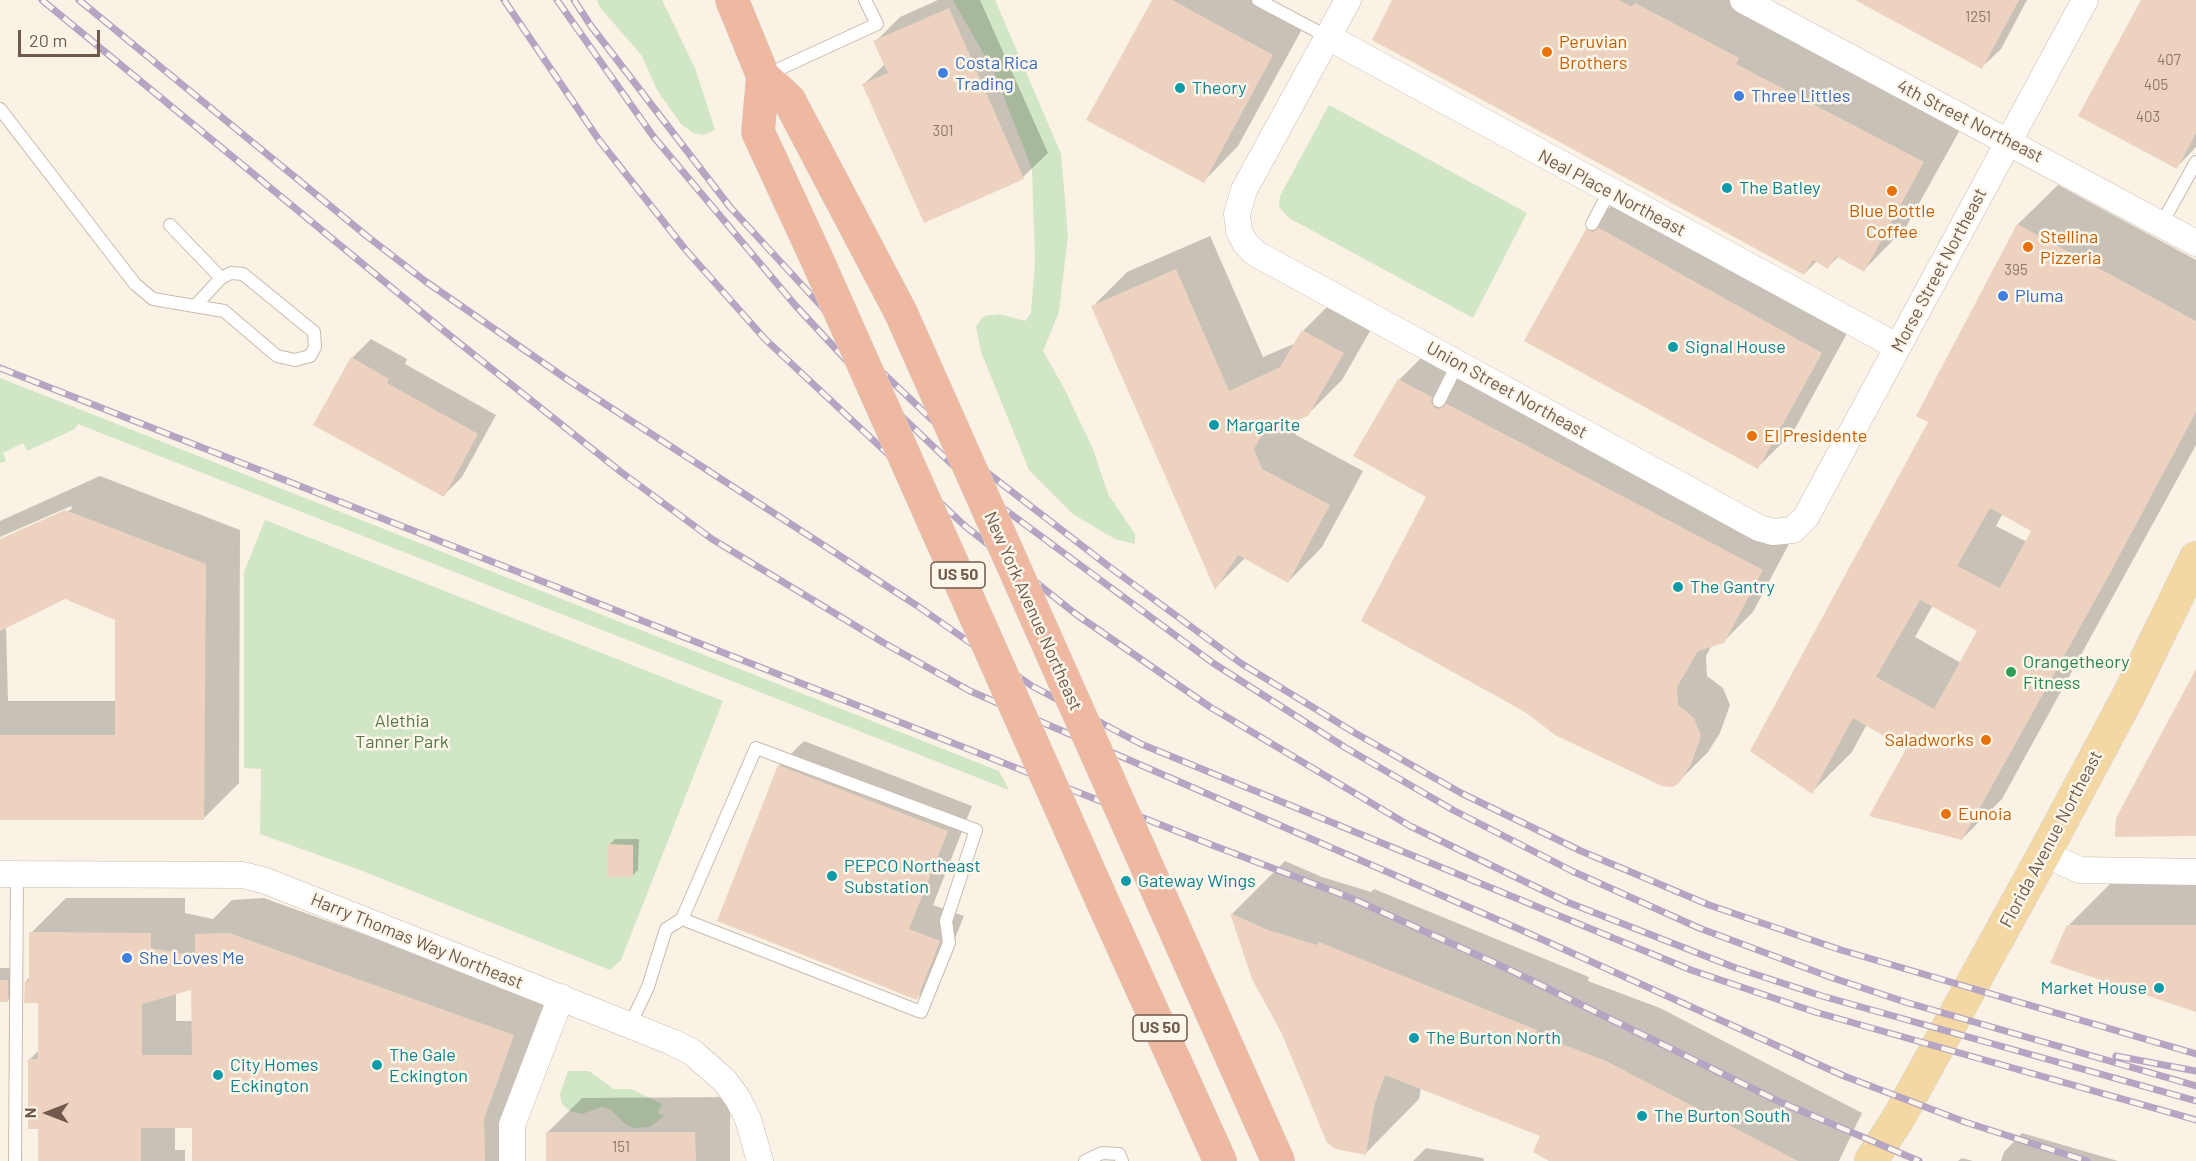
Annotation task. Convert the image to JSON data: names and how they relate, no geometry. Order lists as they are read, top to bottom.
{
  "streets": {
    "highway": ["US 50", "New York Avenue Northeast"],
    "main road": ["Florida Avenue Northeast"],
    "street": [
      "4th Street Northeast",
      "Neal Place Northeast",
      "Morse Street Northeast",
      "Union Street Northeast",
      "Harry Thomas Way Northeast"
    ]
  },
  "crossings": [
    ["4th Street Northeast", "Morse Street Northeast"],
    ["Neal Place Northeast", "Morse Street Northeast"],
    ["Neal Place Northeast", "Union Street Northeast"],
    ["Morse Street Northeast", "Union Street Northeast"]
  ],
  "parks": ["Alethia Tanner Park"],
  "places": [
    "Peruvian Brothers",
    "Costa Rica Trading",
    "Theory",
    "Three Littles",
    "The Batley",
    "Blue Bottle Coffee",
    "Stellina Pizzeria",
    "Pluma",
    "Signal House",
    "Margarite",
    "El Presidente",
    "The Gantry",
    "Orangetheory Fitness",
    "Saladworks",
    "Eunoia",
    "PEPCO Northeast Substation",
    "Gateway Wings",
    "She Loves Me",
    "Market House",
    "The Burton North",
    "The Gale Eckington",
    "City Homes Eckington",
    "The Burton South"
  ],
  "house_numbers": [
    "1251",
    "407",
    "405",
    "403",
    "301",
    "395",
    "151"
  ],
  "scale_bar": "20 m",
  "north": "left"
}
